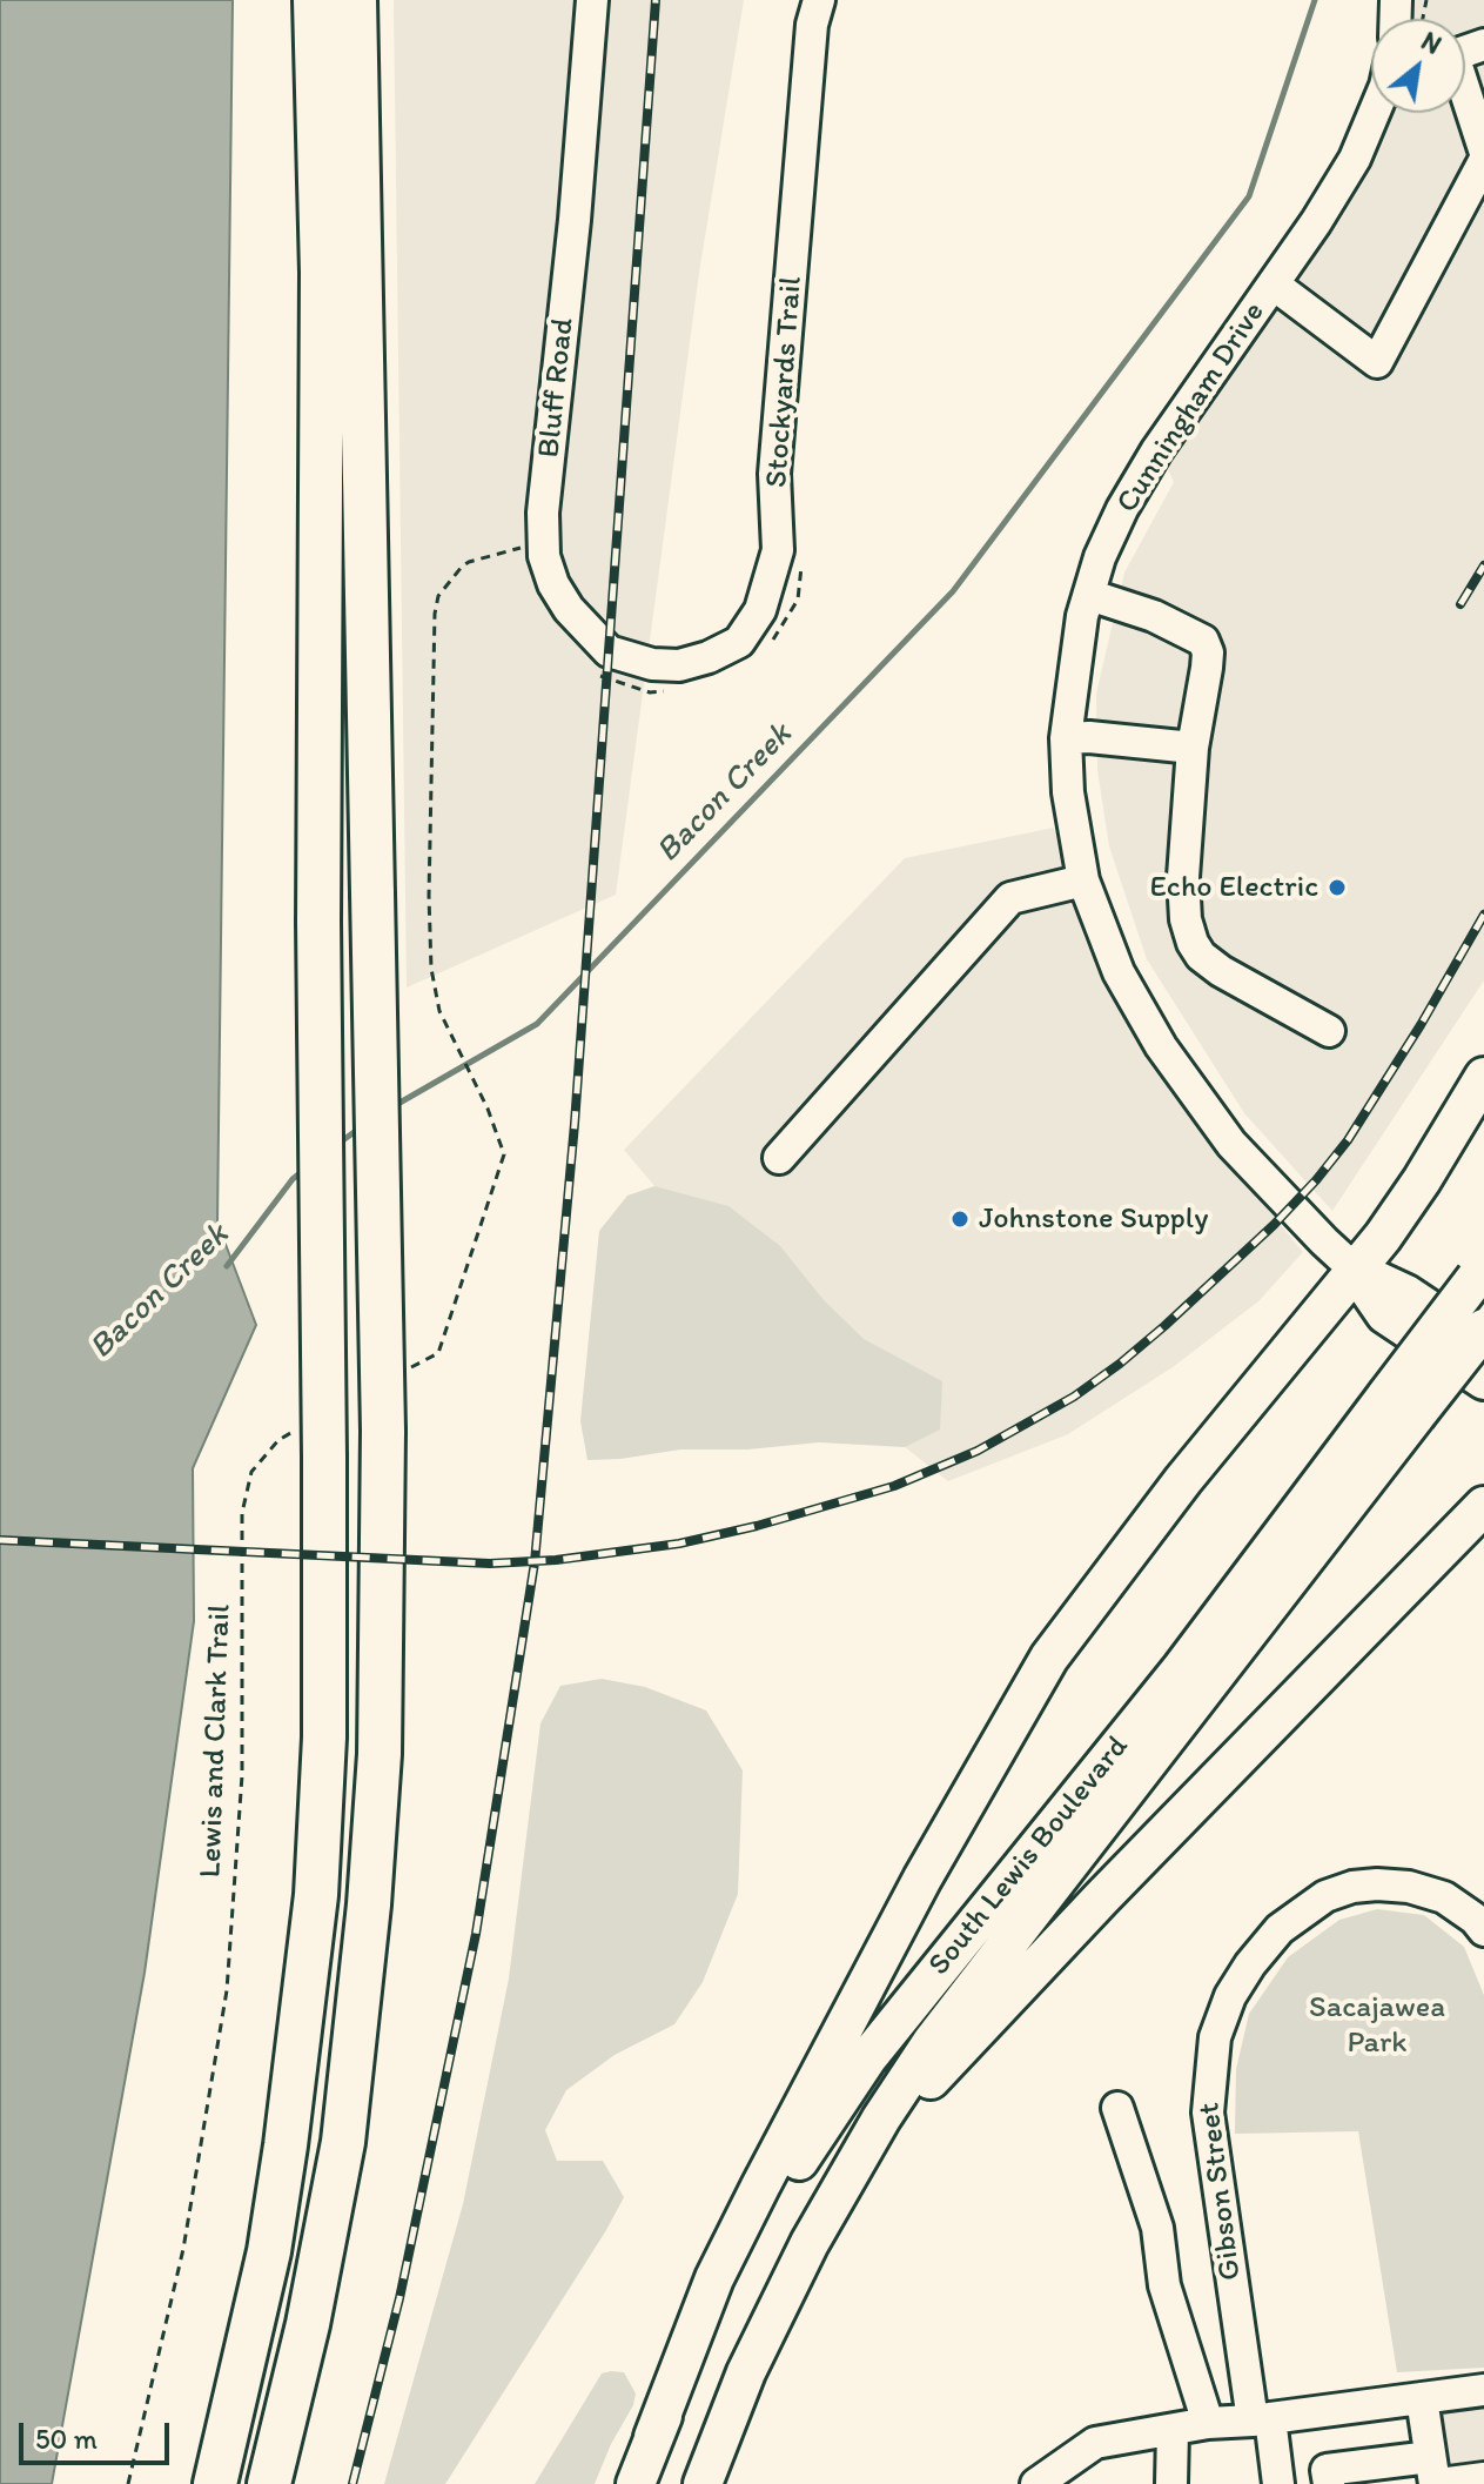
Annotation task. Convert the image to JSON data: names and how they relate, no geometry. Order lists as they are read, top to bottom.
{
  "streets": {
    "main road": ["Cunningham Drive", "South Lewis Boulevard"],
    "street": ["Bluff Road", "Gibson Street"],
    "path": ["Lewis and Clark Trail"]
  },
  "water": ["Bacon Creek"],
  "parks": ["Sacajawea Park"],
  "places": ["Echo Electric", "Johnstone Supply"],
  "scale_bar": "50 m",
  "north": "top right"
}
